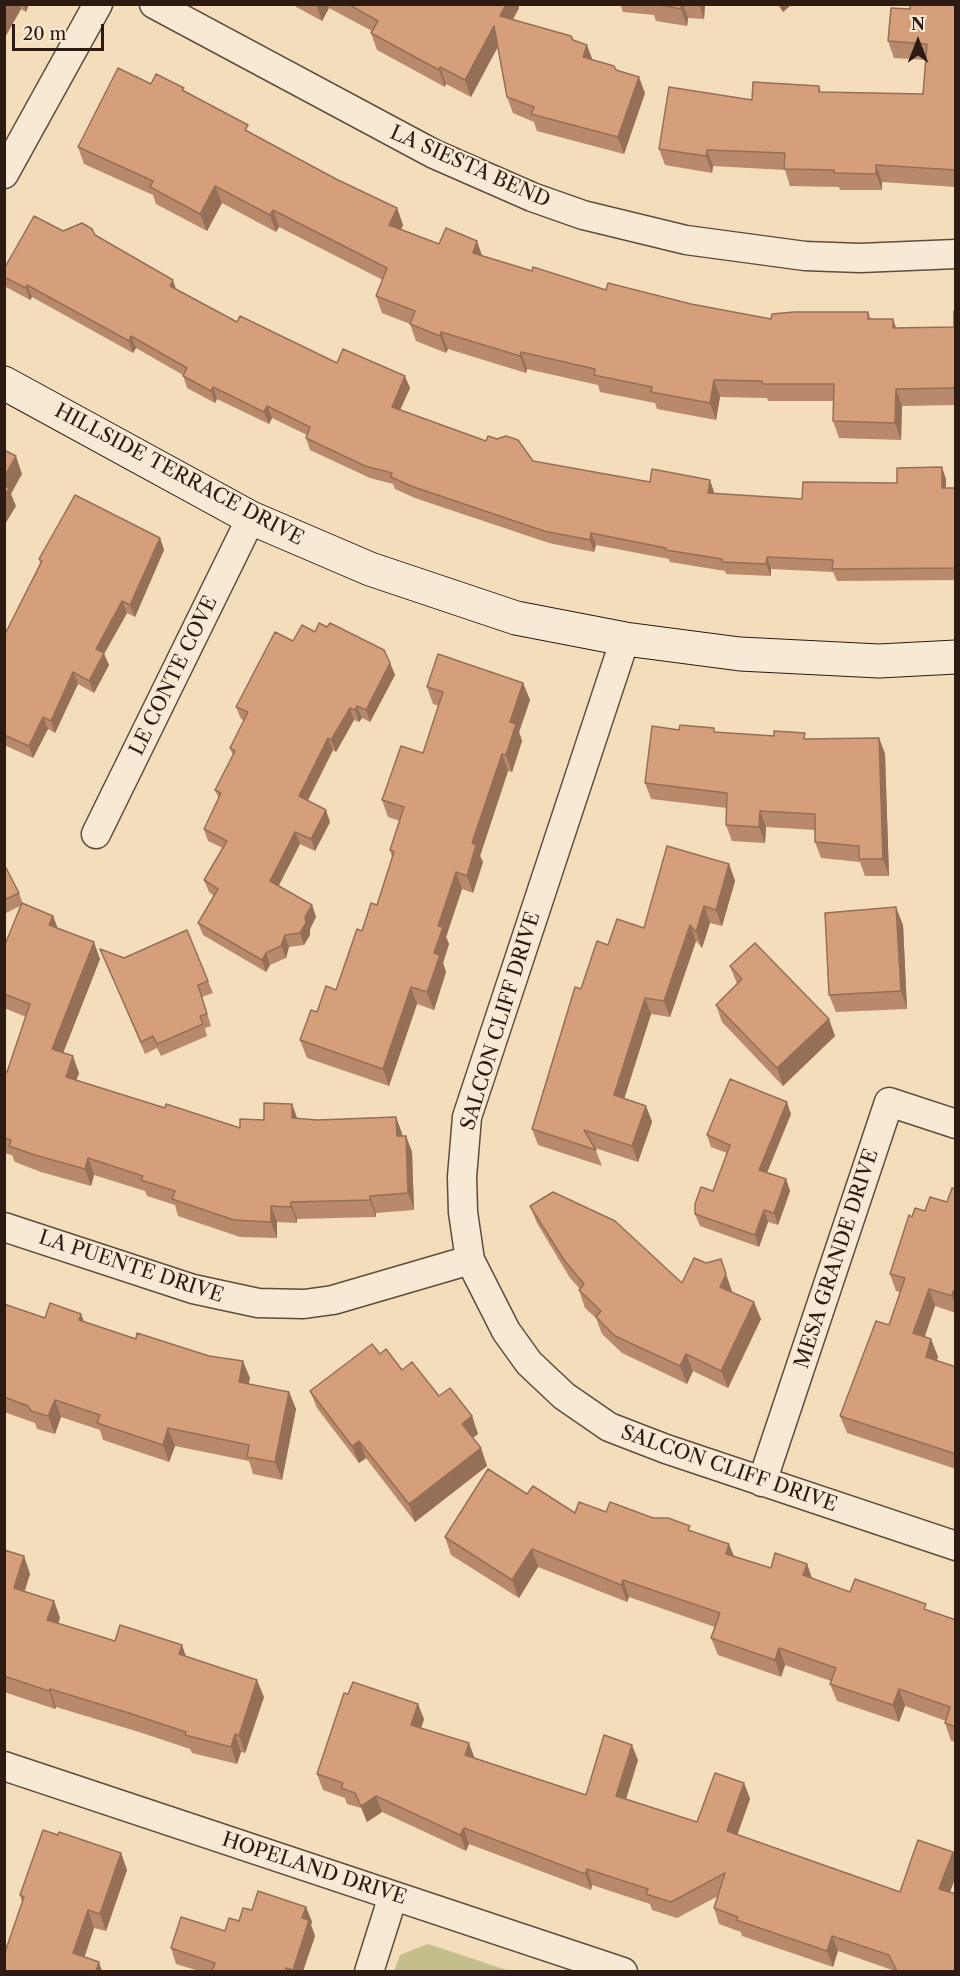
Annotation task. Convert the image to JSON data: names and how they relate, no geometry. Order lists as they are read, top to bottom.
{
  "streets": {
    "street": [
      "LA SIESTA BEND",
      "HILLSIDE TERRACE DRIVE",
      "LE CONTE COVE",
      "SALCON CLIFF DRIVE",
      "MESA GRANDE DRIVE",
      "LA PUENTE DRIVE",
      "HOPELAND DRIVE"
    ]
  },
  "crossings": [
    ["HILLSIDE TERRACE DRIVE", "LE CONTE COVE"],
    ["HILLSIDE TERRACE DRIVE", "SALCON CLIFF DRIVE"],
    ["SALCON CLIFF DRIVE", "MESA GRANDE DRIVE"],
    ["SALCON CLIFF DRIVE", "LA PUENTE DRIVE"]
  ],
  "scale_bar": "20 m",
  "north": "top"
}
